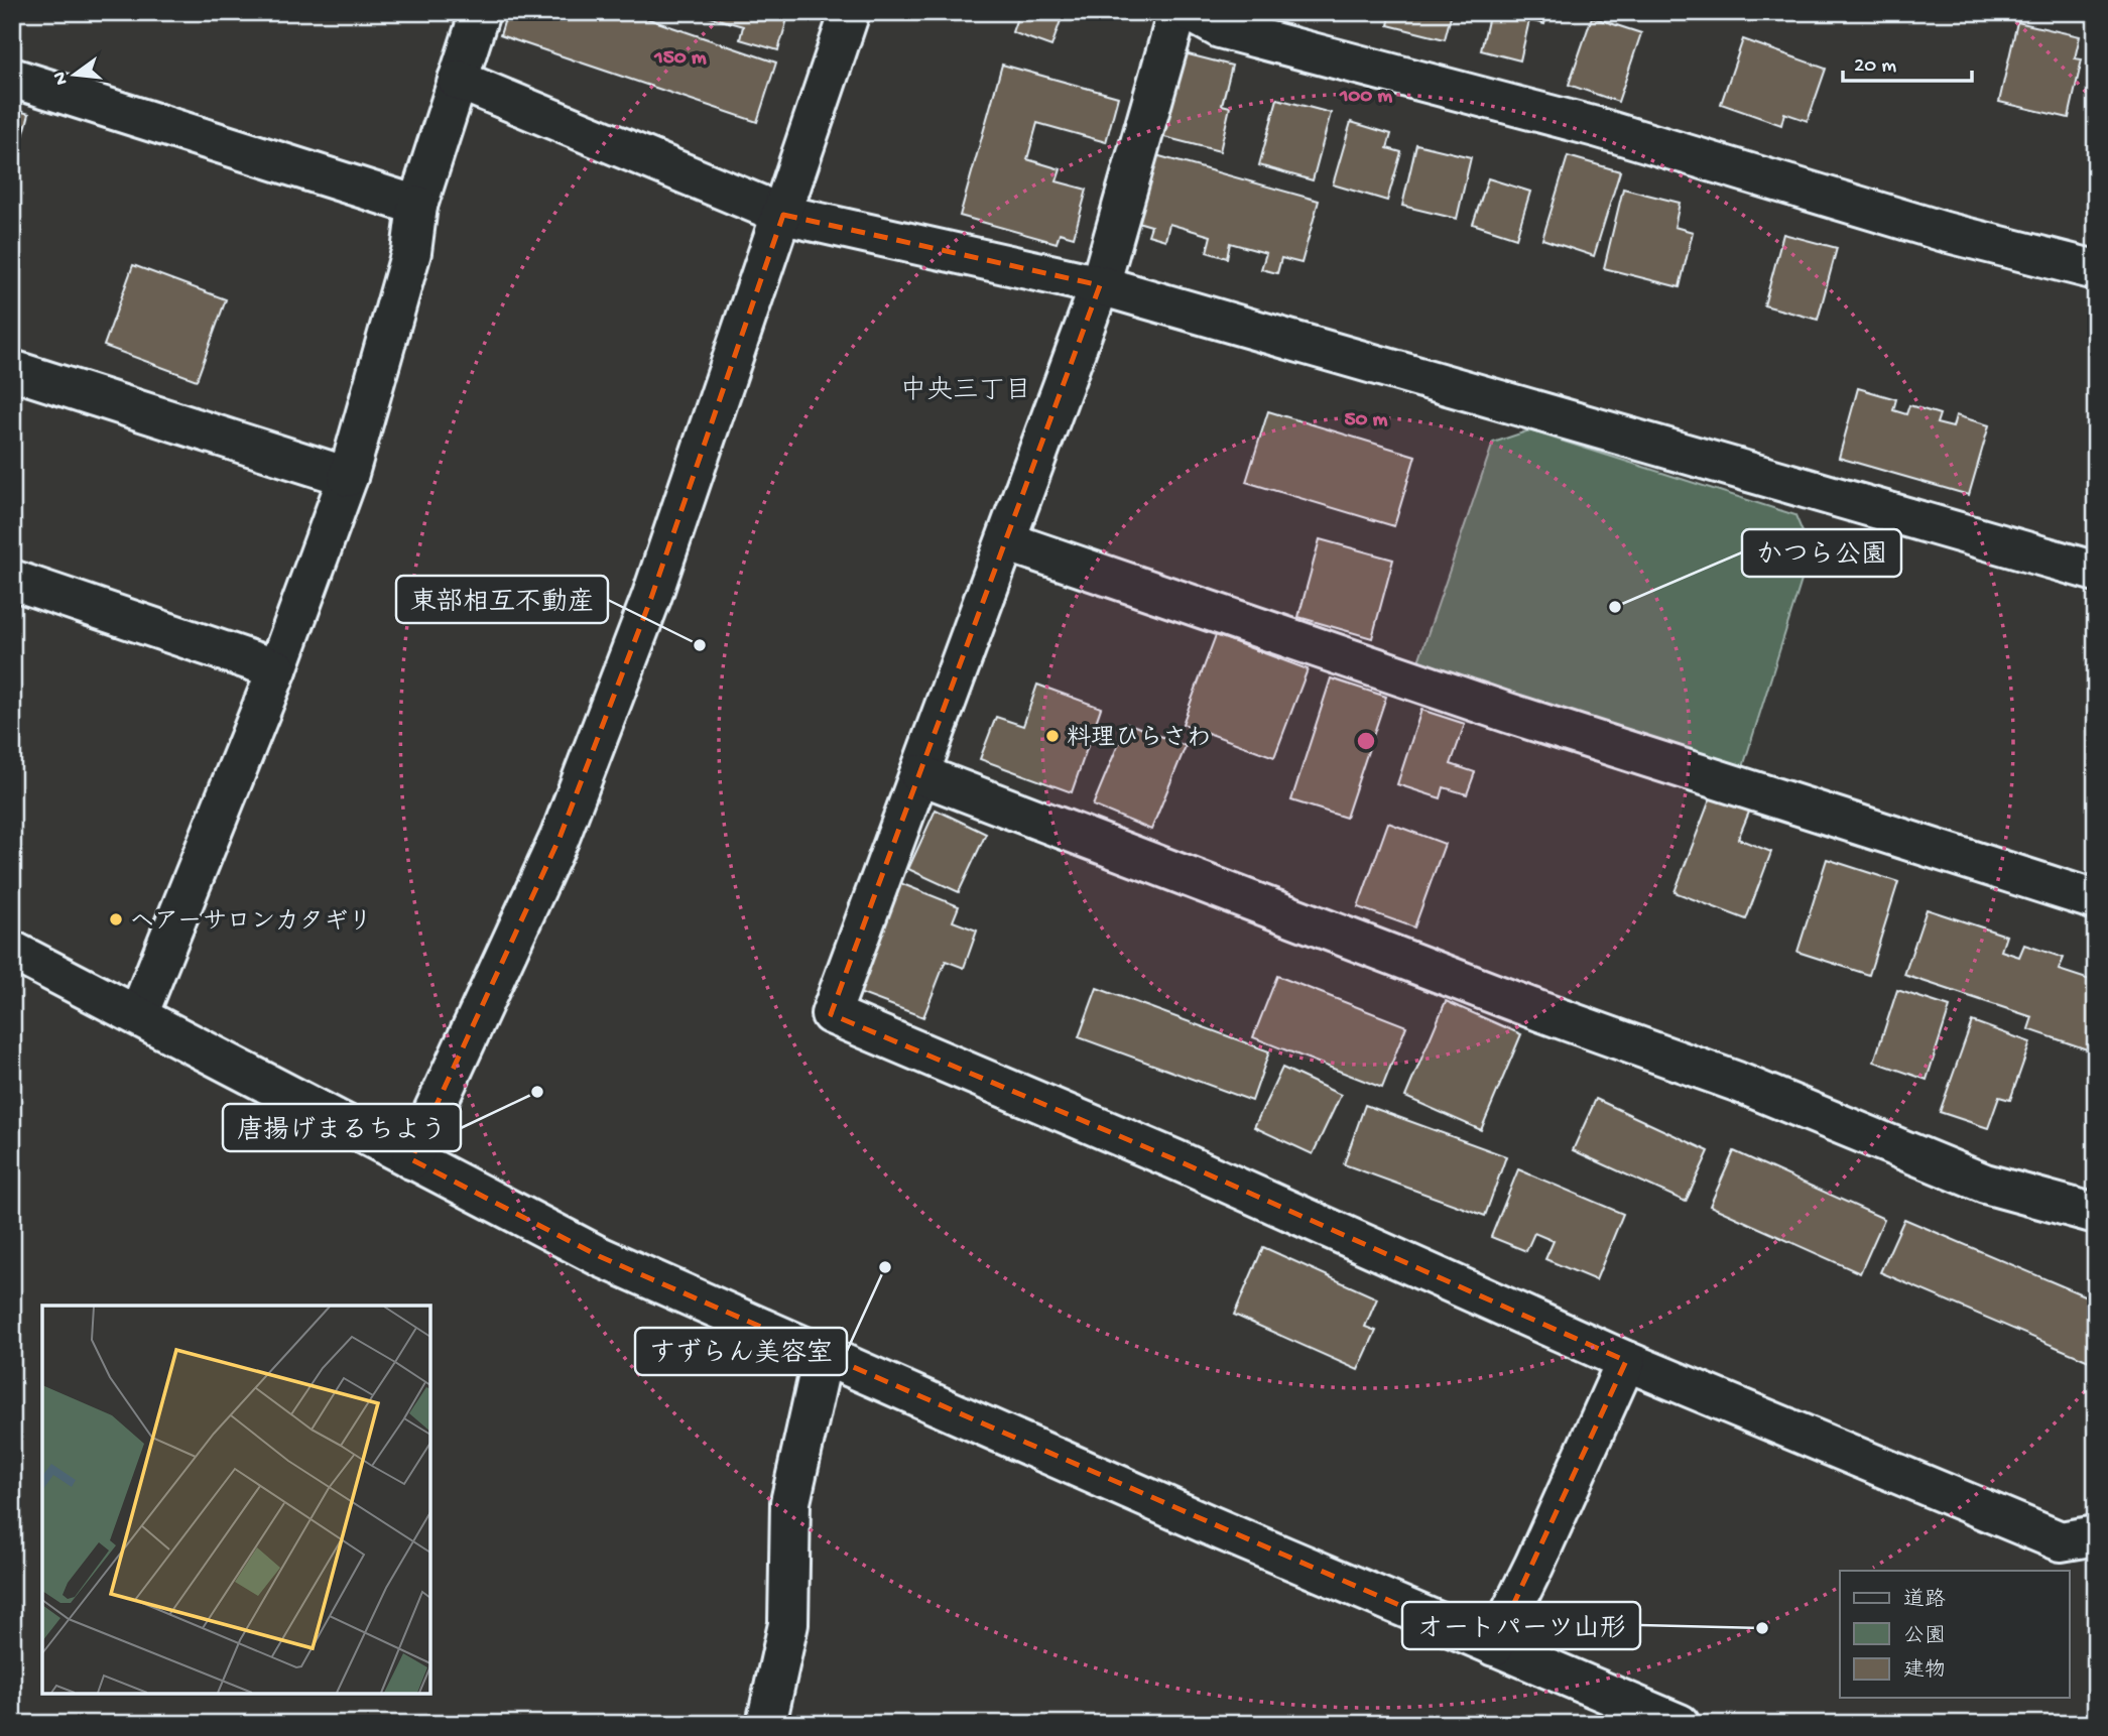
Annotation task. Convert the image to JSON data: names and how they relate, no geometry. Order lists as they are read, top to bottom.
{
  "districts": ["中央三丁目"],
  "places": [
    "かつら公園",
    "東部相互不動産",
    "料理ひらさわ",
    "ヘアーサロンカタギリ",
    "唐揚げまるちよう",
    "すずらん美容室",
    "オートパーツ山形"
  ],
  "legend": ["道路", "公園", "建物"],
  "scale_bar": "20 m",
  "north": "left",
  "rings": ["150 m", "100 m", "50 m"]
}
